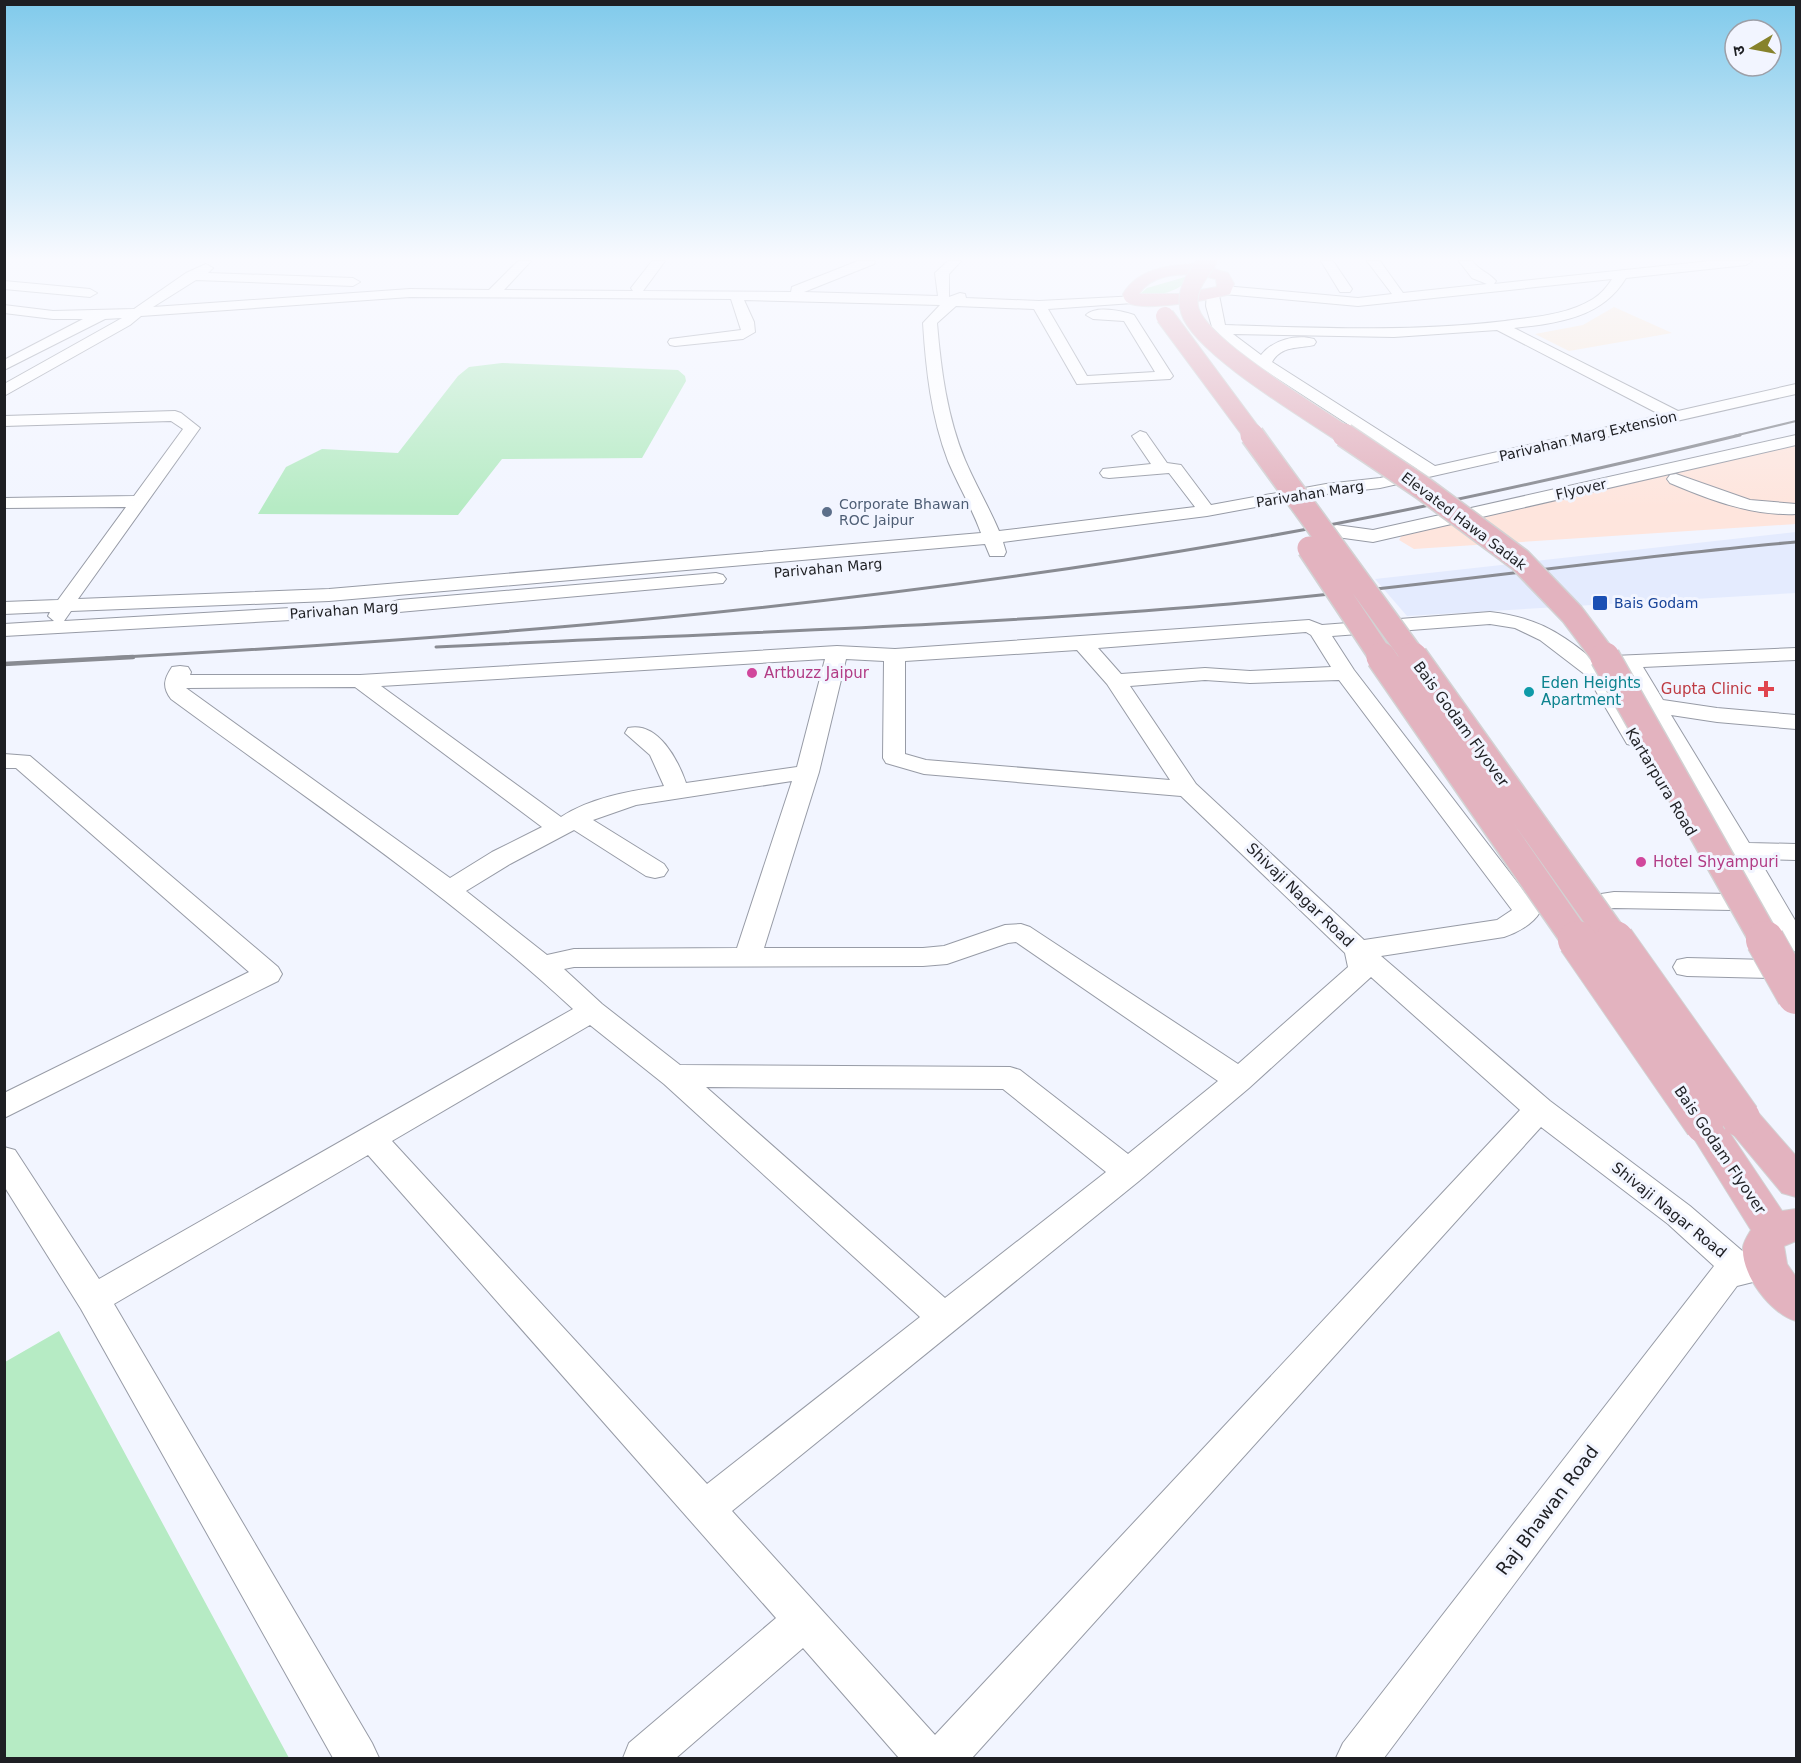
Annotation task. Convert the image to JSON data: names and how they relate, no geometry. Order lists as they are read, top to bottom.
{
  "streets": {
    "main road": ["Elevated Hawa Sadak", "Bais Godam Flyover"],
    "street": [
      "Parivahan Marg Extension",
      "Flyover",
      "Parivahan Marg",
      "Kartarpura Road",
      "Shivaji Nagar Road",
      "Raj Bhawan Road"
    ]
  },
  "crossings": [
    ["Parivahan Marg Extension", "Parivahan Marg"],
    ["Flyover", "Bais Godam Flyover"],
    ["Elevated Hawa Sadak", "Kartarpura Road"],
    ["Bais Godam Flyover", "Shivaji Nagar Road"],
    ["Bais Godam Flyover", "Raj Bhawan Road"],
    ["Shivaji Nagar Road", "Raj Bhawan Road"]
  ],
  "places": {
    "other": [
      "Corporate Bhawan ROC Jaipur",
      "Artbuzz Jaipur",
      "Eden Heights Apartment",
      "Hotel Shyampuri"
    ],
    "transit": ["Bais Godam"],
    "health": ["Gupta Clinic"]
  },
  "north": "left"
}
